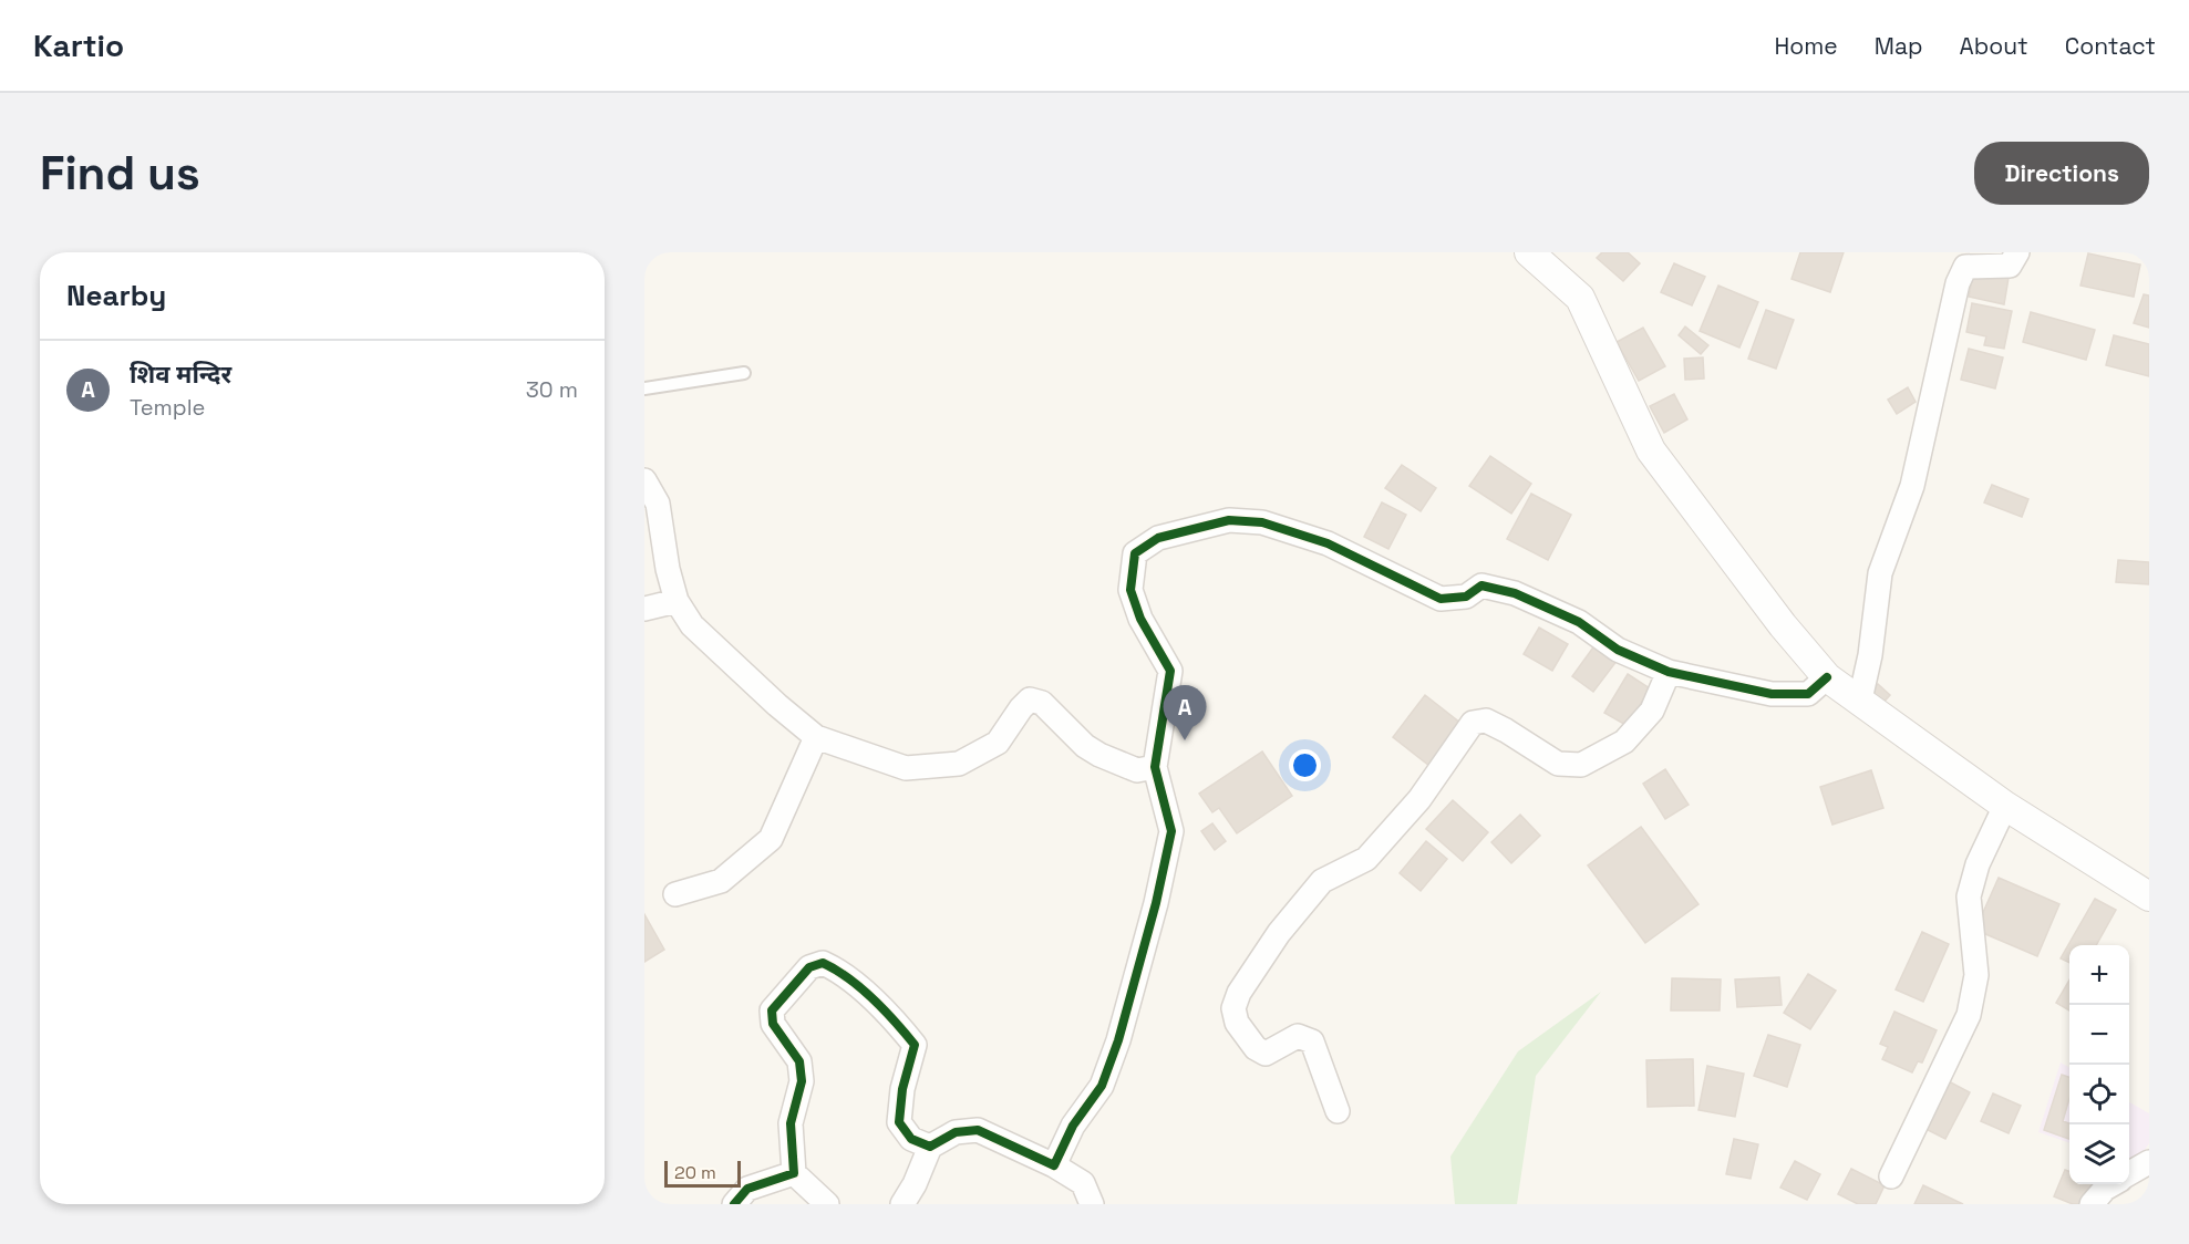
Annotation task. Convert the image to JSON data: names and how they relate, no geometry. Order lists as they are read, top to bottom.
{
  "scale_bar": "20 m",
  "page": {
    "header": "Kartio",
    "nav": [
      "Home",
      "Map",
      "About",
      "Contact"
    ],
    "buttons": "Directions",
    "title": "Find us",
    "heading": "Nearby",
    "list": [
      {
        "mark": "A",
        "name": "शिव मन्दिर",
        "note": "Temple",
        "value": "30 m"
      }
    ],
    "pins": "A",
    "map_buttons": ["+", "−"],
    "scale": "20 m"
  }
}
